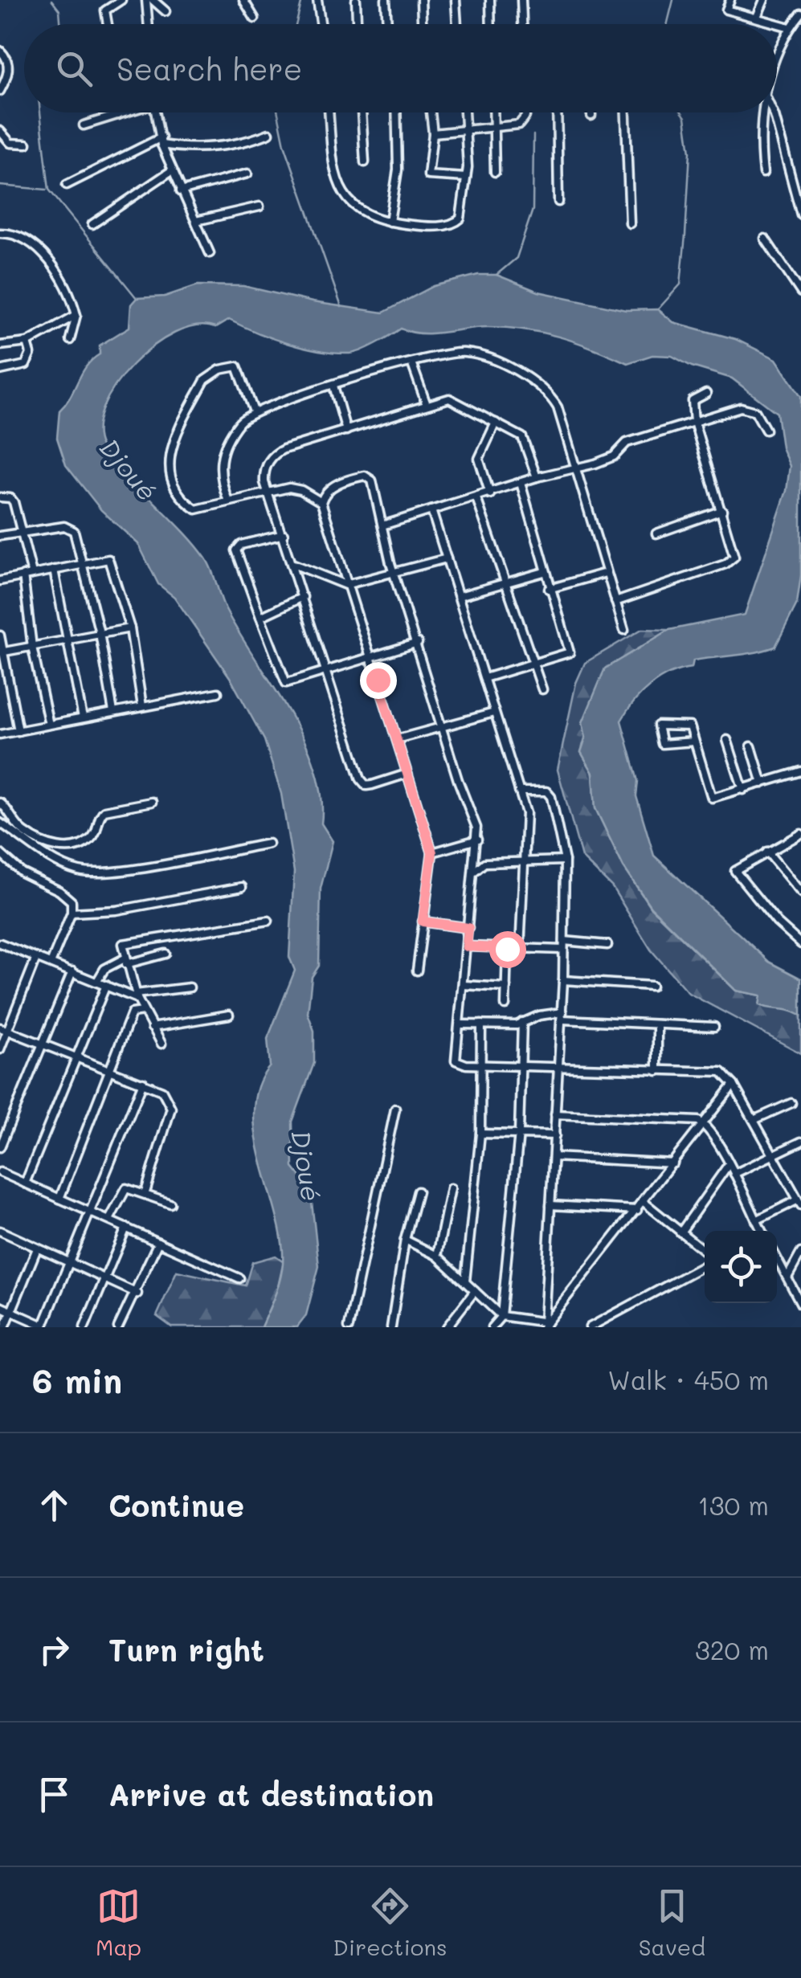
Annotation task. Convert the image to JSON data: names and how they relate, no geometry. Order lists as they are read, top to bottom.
{
  "water": ["Djoué"],
  "page": {
    "search": "Search here",
    "heading": ["6 min", "Walk · 450 m"],
    "list": [
      ["Continue", "130 m"],
      ["Turn right", "320 m"],
      "Arrive at destination"
    ],
    "nav": ["Map", "Directions", "Saved"]
  }
}
